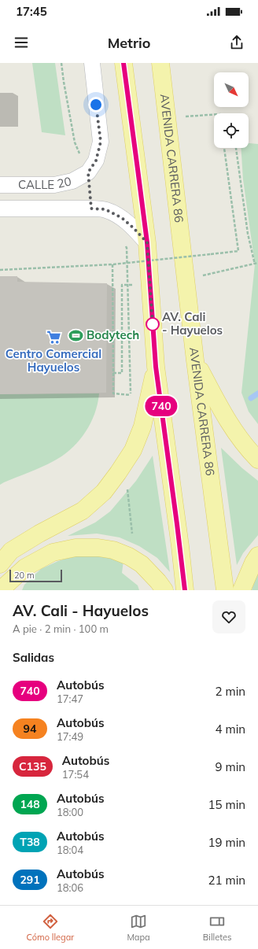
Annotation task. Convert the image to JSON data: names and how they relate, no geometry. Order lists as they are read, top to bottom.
{
  "streets": {
    "main road": ["AVENIDA CARRERA 86"],
    "street": ["CALLE 20"]
  },
  "places": {
    "other": ["AV. Cali - Hayuelos"],
    "sports": ["Bodytech"],
    "supermarket": ["Centro Comercial Hayuelos"]
  },
  "lines": ["bus line 740"],
  "scale_bar": "20 m",
  "north": "bottom right",
  "page": {
    "status": "17:45",
    "header": "Metrio",
    "on_map": "740",
    "scale": "20 m",
    "heading": [
      ["AV. Cali - Hayuelos", "A pie · 2 min · 100 m"],
      "Salidas"
    ],
    "list": [
      {
        "mark": "740",
        "name": "Autobús",
        "note": "17:47",
        "value": "2 min"
      },
      {
        "mark": "94",
        "name": "Autobús",
        "note": "17:49",
        "value": "4 min"
      },
      {
        "mark": "C135",
        "name": "Autobús",
        "note": "17:54",
        "value": "9 min"
      },
      {
        "mark": "148",
        "name": "Autobús",
        "note": "18:00",
        "value": "15 min"
      },
      {
        "mark": "T38",
        "name": "Autobús",
        "note": "18:04",
        "value": "19 min"
      },
      {
        "mark": "291",
        "name": "Autobús",
        "note": "18:06",
        "value": "21 min"
      }
    ],
    "tabs": ["Cómo llegar", "Mapa", "Billetes"]
  }
}
